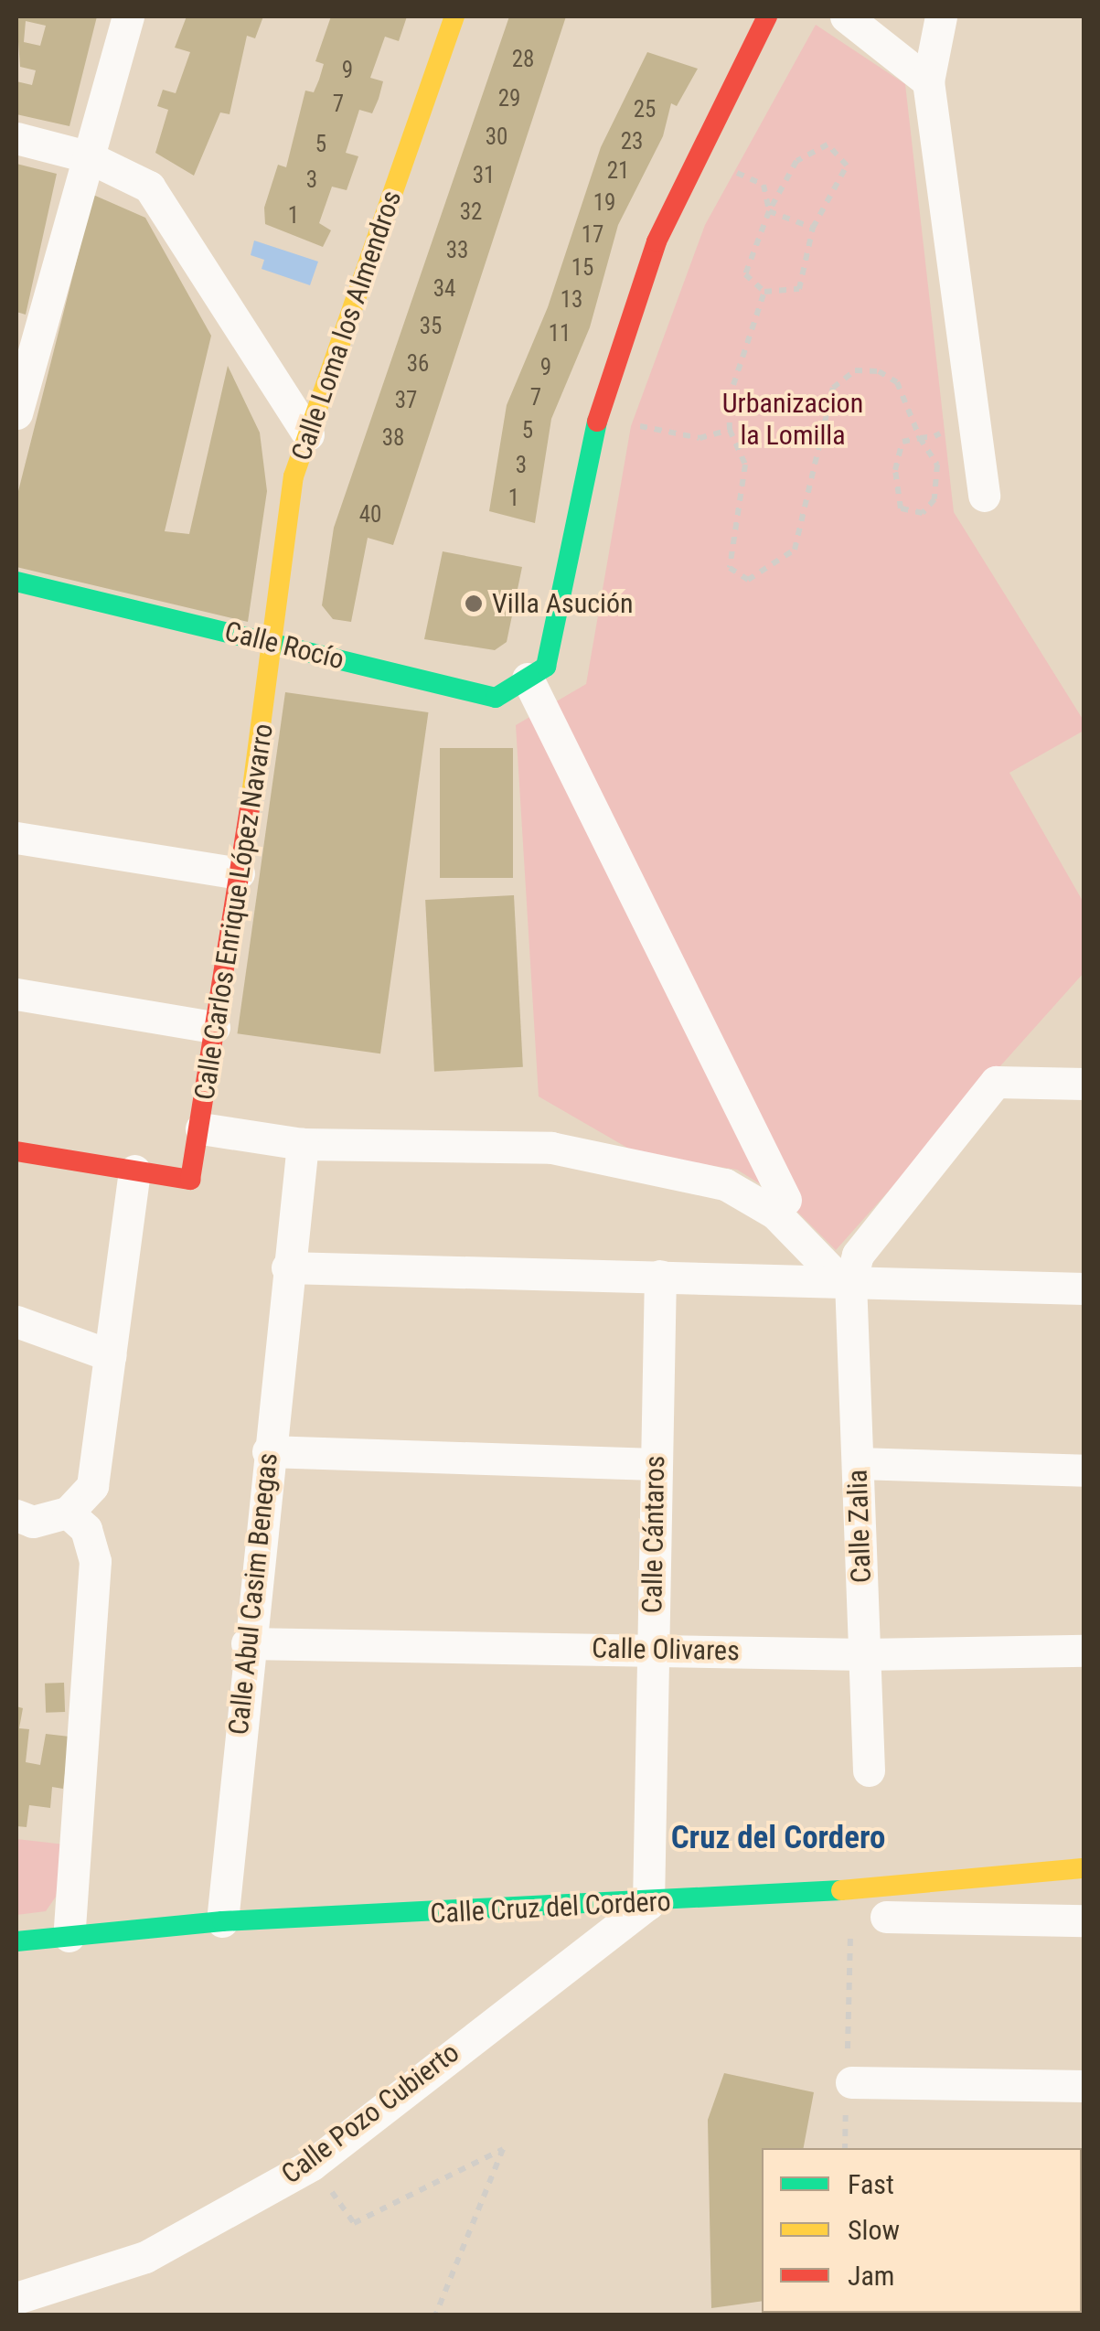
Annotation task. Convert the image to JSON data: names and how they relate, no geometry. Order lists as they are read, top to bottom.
{
  "streets": {
    "street": [
      "Calle Loma los Almendros",
      "Calle Rocío",
      "Calle Carlos Enrique López Navarro",
      "Calle Zalia",
      "Calle Cántaros",
      "Calle Abul Casim Benegas",
      "Calle Olivares",
      "Calle Cruz del Cordero",
      "Calle Pozo Cubierto"
    ]
  },
  "crossings": [
    ["Calle Loma los Almendros", "Calle Rocío"],
    ["Calle Loma los Almendros", "Calle Carlos Enrique López Navarro"],
    ["Calle Rocío", "Calle Carlos Enrique López Navarro"],
    ["Calle Zalia", "Calle Olivares"],
    ["Calle Cántaros", "Calle Olivares"],
    ["Calle Cántaros", "Calle Cruz del Cordero"],
    ["Calle Cántaros", "Calle Pozo Cubierto"],
    ["Calle Abul Casim Benegas", "Calle Olivares"],
    ["Calle Abul Casim Benegas", "Calle Cruz del Cordero"],
    ["Calle Cruz del Cordero", "Calle Pozo Cubierto"]
  ],
  "districts": ["Cruz del Cordero"],
  "parks": ["Urbanizacion la Lomilla"],
  "places": ["Villa Asución"],
  "house_numbers": [
    "28",
    "9",
    "29",
    "7",
    "25",
    "30",
    "23",
    "5",
    "21",
    "31",
    "3",
    "19",
    "32",
    "1",
    "17",
    "33",
    "15",
    "34",
    "13",
    "35",
    "11",
    "36",
    "9",
    "7",
    "37",
    "5",
    "38",
    "3",
    "1",
    "40"
  ],
  "legend": ["Fast", "Slow", "Jam"]
}
